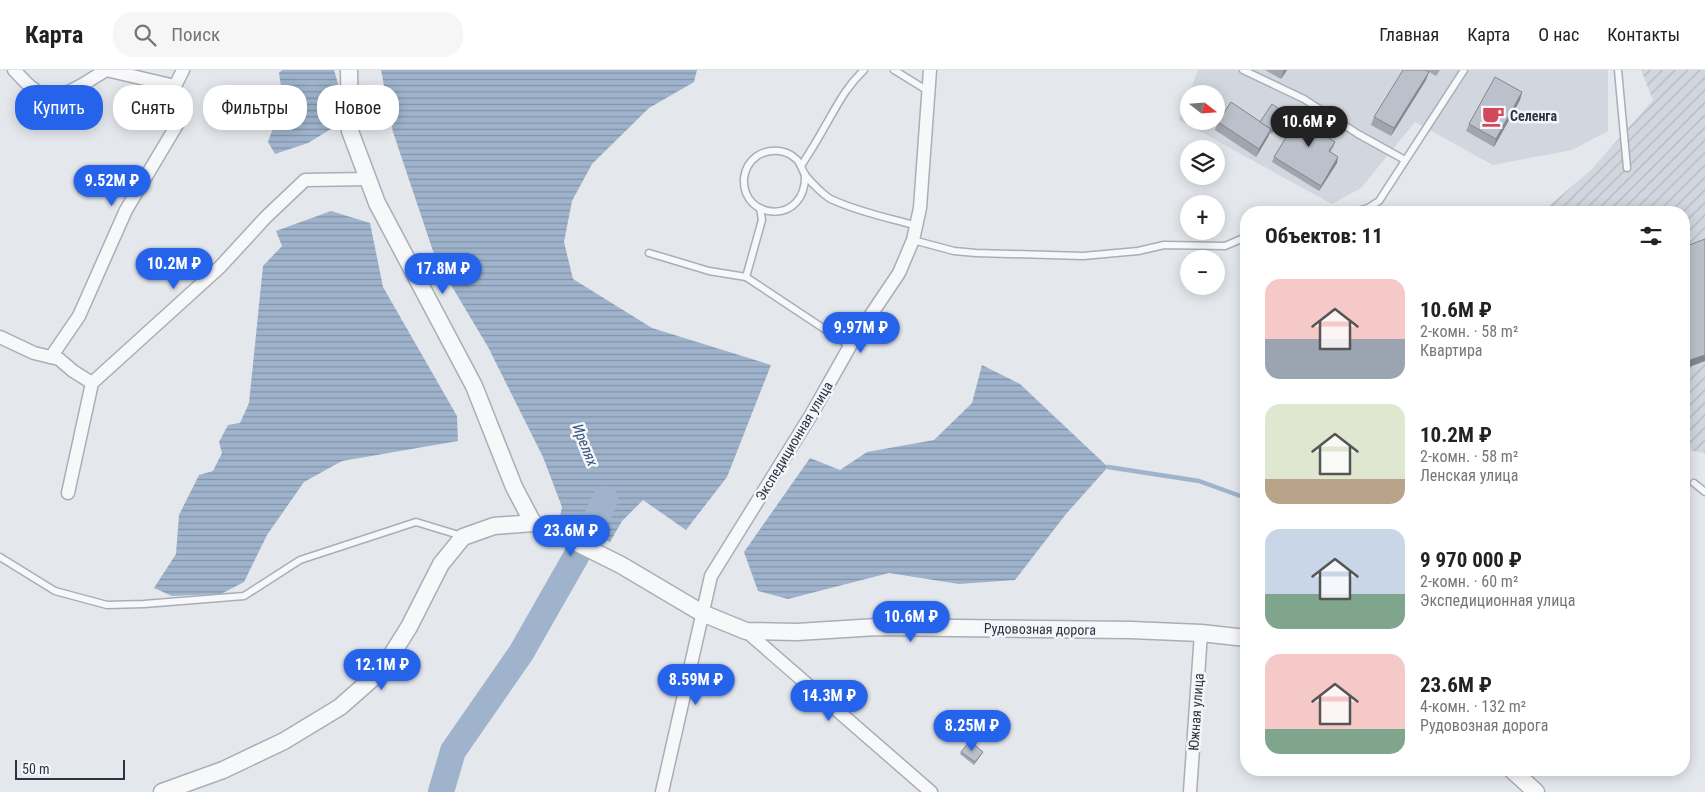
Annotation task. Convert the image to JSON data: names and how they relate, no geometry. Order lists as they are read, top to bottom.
{
  "streets": {
    "street": ["Экспедиционная улица", "Рудовозная дорога", "Южная улица"]
  },
  "crossings": [
    ["Экспедиционная улица", "Рудовозная дорога"],
    ["Рудовозная дорога", "Южная улица"]
  ],
  "water": ["Ирелях"],
  "places": {
    "cafe": ["Селенга"]
  },
  "scale_bar": "50 m",
  "north": "right",
  "page": {
    "header": "Карта",
    "search": "Поиск",
    "nav": [
      "Главная",
      "Карта",
      "О нас",
      "Контакты"
    ],
    "map_buttons": ["+", "−"],
    "chip": [
      "Купить",
      "Снять",
      "Фильтры",
      "Новое"
    ],
    "price": [
      "10.6M ₽",
      "9.52M ₽",
      "10.2M ₽",
      "17.8M ₽",
      "9.97M ₽",
      "23.6M ₽",
      "10.6M ₽",
      "12.1M ₽",
      "8.59M ₽",
      "14.3M ₽",
      "8.25M ₽"
    ],
    "heading": "Объектов: 11",
    "list": [
      {
        "name": "10.6M ₽",
        "note": "2-комн. · 58 m² · Квартира"
      },
      {
        "name": "10.2M ₽",
        "note": "2-комн. · 58 m² · Ленская улица"
      },
      {
        "name": "9 970 000 ₽",
        "note": "2-комн. · 60 m² · Экспедиционная улица"
      },
      {
        "name": "23.6M ₽",
        "note": "4-комн. · 132 m² · Рудовозная дорога"
      }
    ],
    "scale": "50 m"
  }
}
